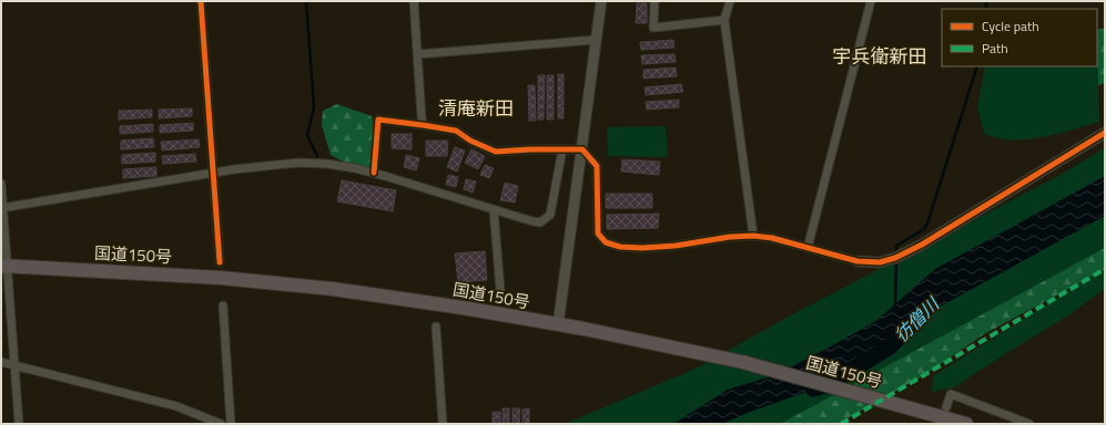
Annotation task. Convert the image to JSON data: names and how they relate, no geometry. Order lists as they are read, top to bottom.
{
  "streets": {
    "highway": ["国道150号"]
  },
  "districts": ["宇兵衛新田", "清庵新田"],
  "water": ["彷僧川"],
  "legend": ["Cycle path", "Path"]
}
